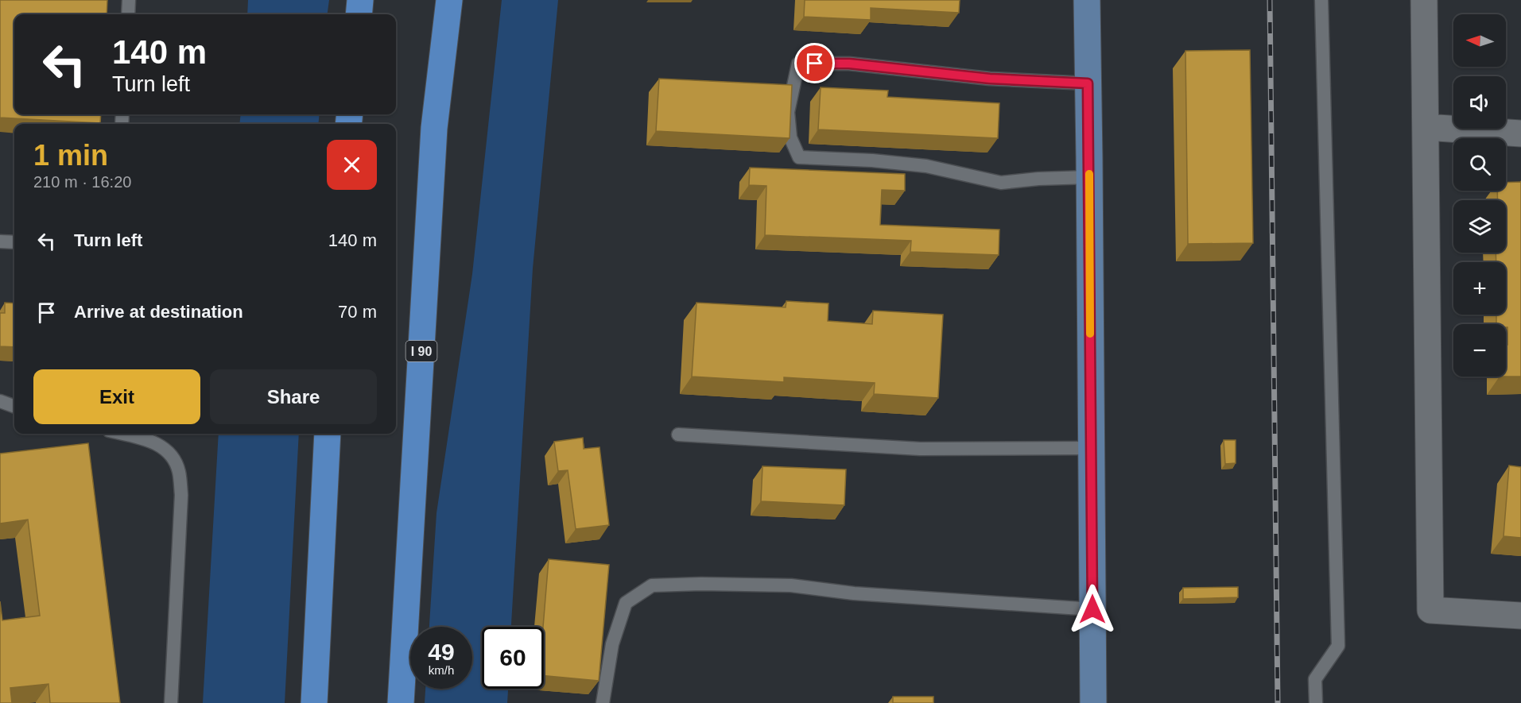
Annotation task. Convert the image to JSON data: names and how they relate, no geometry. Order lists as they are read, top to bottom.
{
  "streets": {
    "highway": ["I 90"]
  },
  "north": "left",
  "page": {
    "map_buttons": ["+", "−"],
    "turn": ["140 m", "Turn left"],
    "heading": ["1 min", "210 m · 16:20"],
    "list": [
      {
        "name": "Turn left",
        "value": "140 m"
      },
      {
        "name": "Arrive at destination",
        "value": "70 m"
      }
    ],
    "buttons": ["Exit", "Share"],
    "speed": "49 km/h",
    "limit": "60"
  }
}
